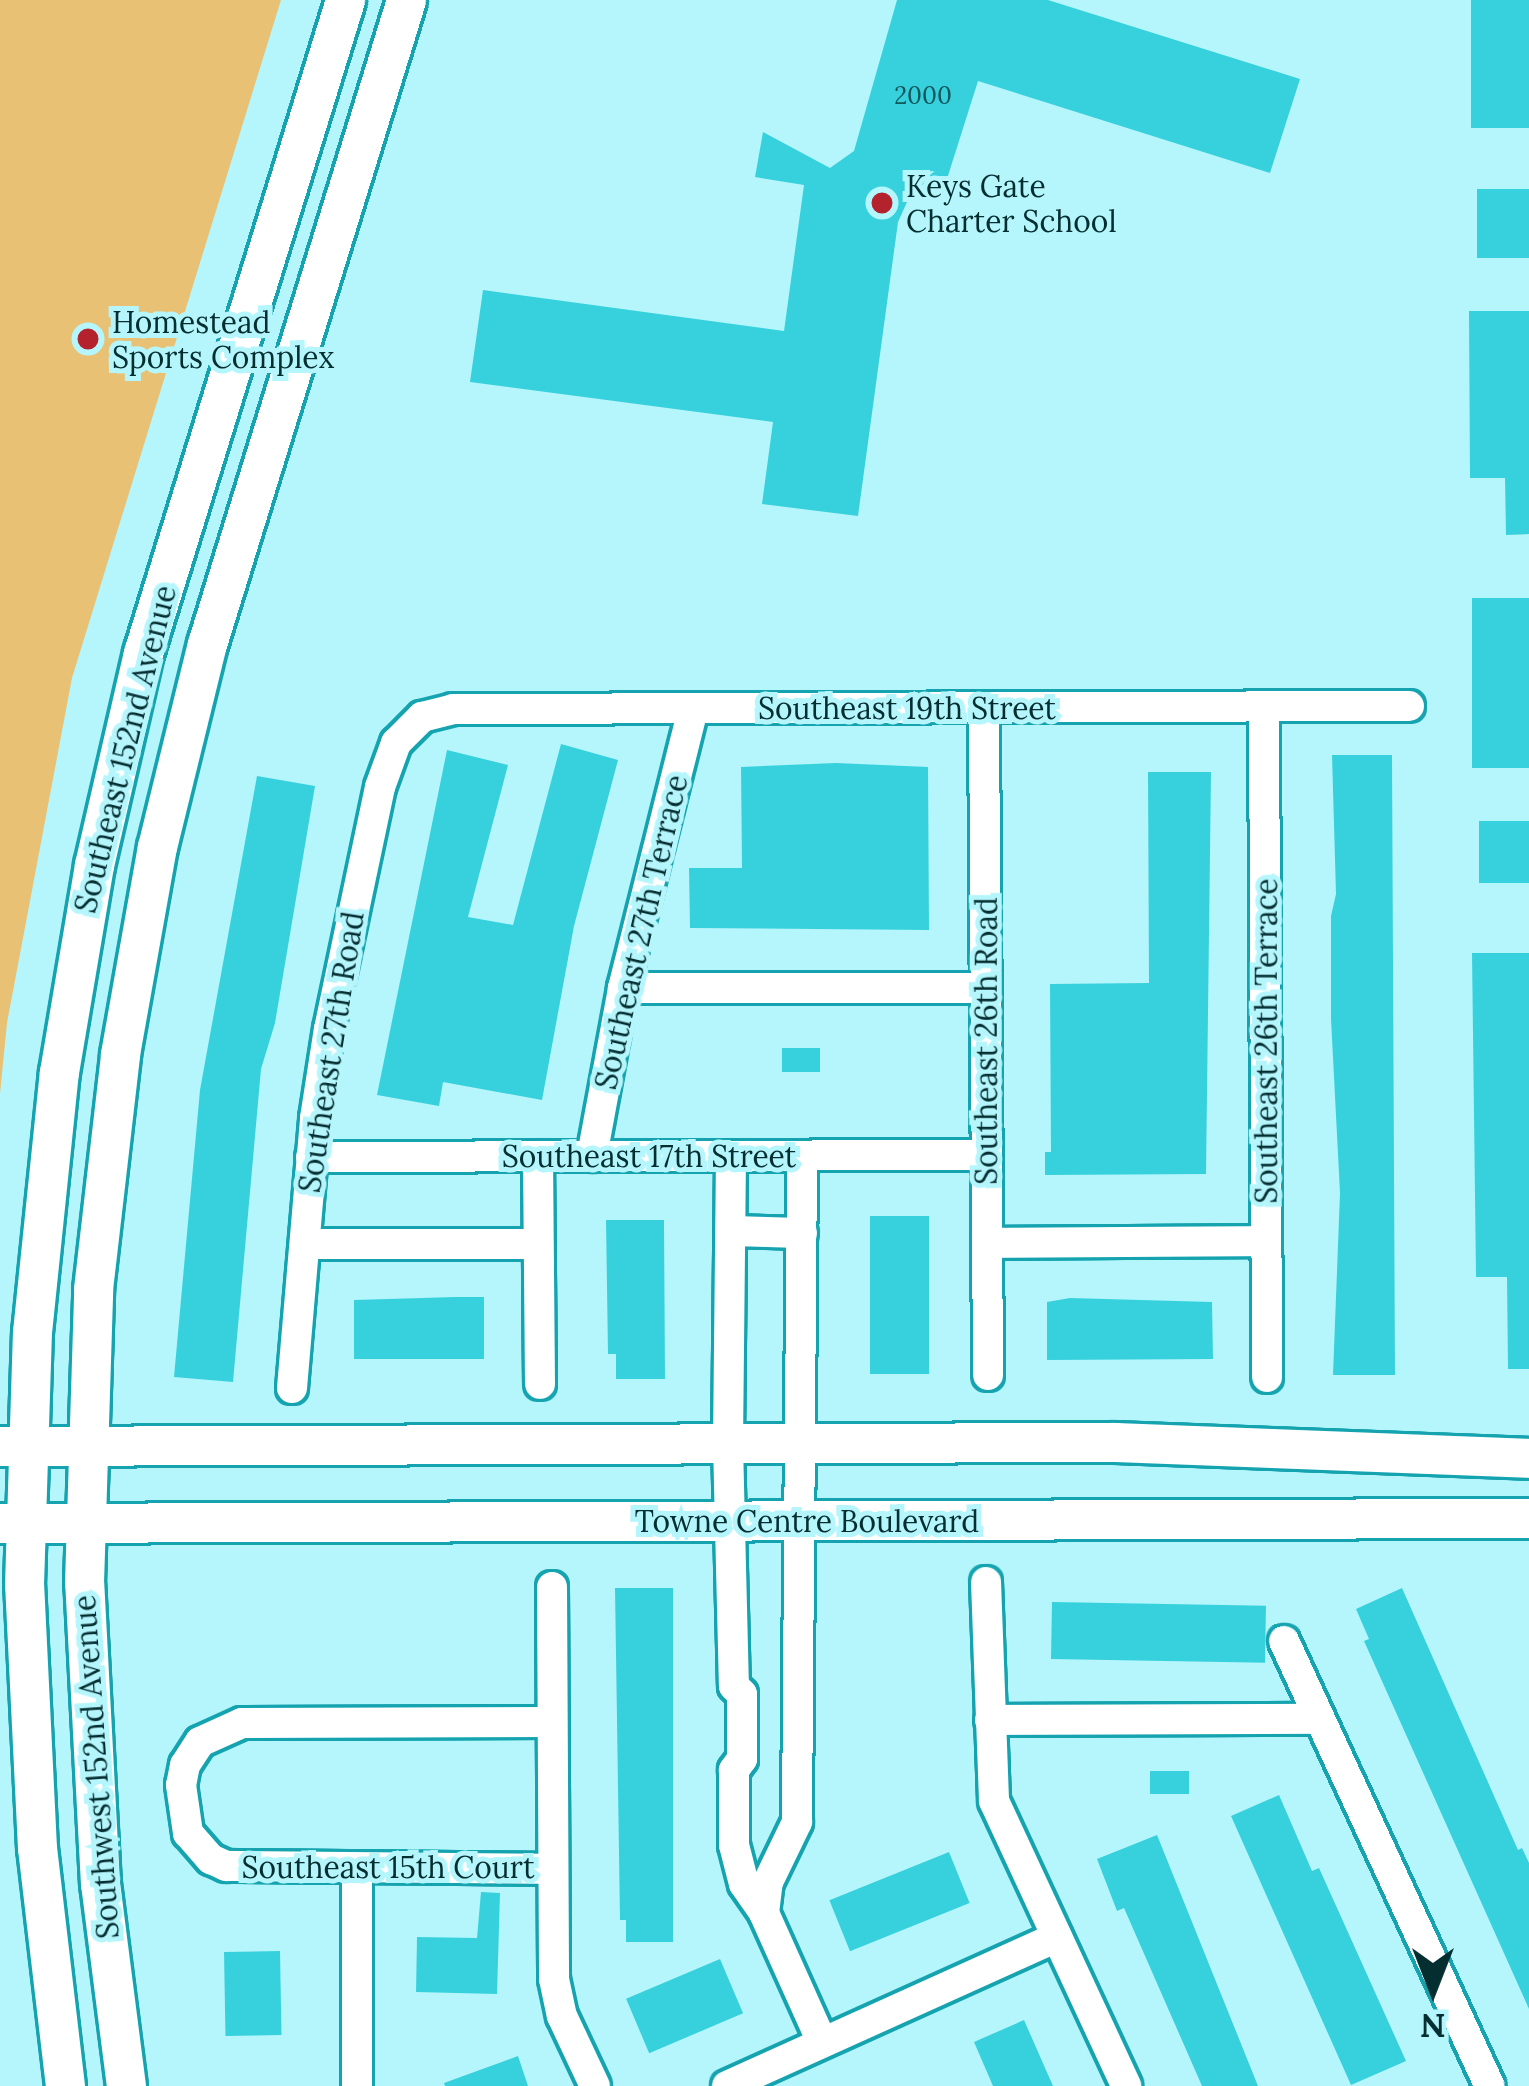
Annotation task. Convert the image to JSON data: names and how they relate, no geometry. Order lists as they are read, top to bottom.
{
  "streets": {
    "street": [
      "Southeast 19th Street",
      "Southeast 152nd Avenue",
      "Southeast 27th Terrace",
      "Southeast 26th Road",
      "Southeast 26th Terrace",
      "Southeast 27th Road",
      "Southeast 17th Street",
      "Towne Centre Boulevard",
      "Southwest 152nd Avenue",
      "Southeast 15th Court"
    ]
  },
  "crossings": [
    ["Southeast 19th Street", "Southeast 27th Terrace"],
    ["Southeast 19th Street", "Southeast 26th Road"],
    ["Southeast 19th Street", "Southeast 26th Terrace"],
    ["Southeast 19th Street", "Southeast 27th Road"],
    ["Southeast 152nd Avenue", "Towne Centre Boulevard"],
    ["Southeast 152nd Avenue", "Southwest 152nd Avenue"],
    ["Southeast 27th Terrace", "Southeast 17th Street"],
    ["Southeast 26th Road", "Southeast 17th Street"],
    ["Southeast 27th Road", "Southeast 17th Street"],
    ["Towne Centre Boulevard", "Southwest 152nd Avenue"]
  ],
  "places": ["Keys Gate Charter School", "Homestead Sports Complex"],
  "house_numbers": ["2000"],
  "north": "bottom"
}
